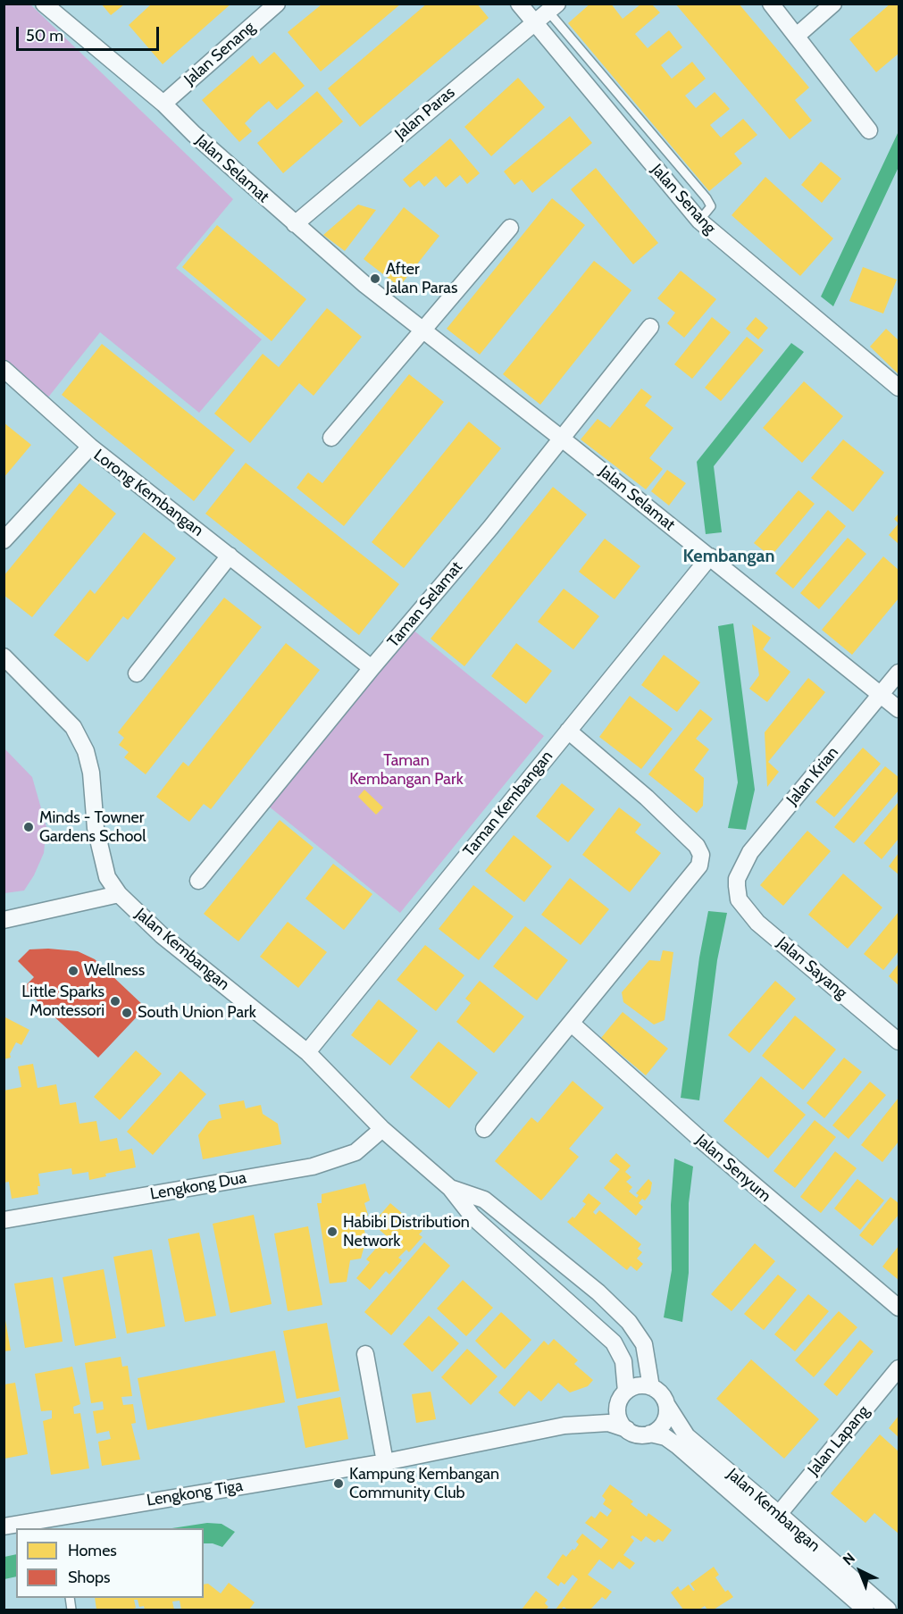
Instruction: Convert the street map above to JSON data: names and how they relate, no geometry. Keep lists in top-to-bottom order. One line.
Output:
{"streets":{"street":["Jalan Senang","Jalan Paras","Jalan Selamat","Lorong Kembangan","Taman Selamat","Jalan Krian","Taman Kembangan","Jalan Kembangan","Jalan Sayang","Jalan Senyum","Lengkong Dua","Jalan Lapang","Lengkong Tiga"]},"crossings":[["Jalan Senang","Jalan Paras"],["Jalan Senang","Jalan Selamat"],["Jalan Paras","Jalan Selamat"],["Jalan Selamat","Taman Selamat"],["Jalan Selamat","Jalan Krian"],["Jalan Selamat","Taman Kembangan"],["Lorong Kembangan","Taman Selamat"],["Jalan Krian","Jalan Sayang"],["Taman Kembangan","Jalan Kembangan"],["Jalan Kembangan","Lengkong Dua"],["Jalan Kembangan","Jalan Lapang"],["Jalan Kembangan","Lengkong Tiga"]],"districts":["Kembangan"],"parks":["Taman Kembangan Park"],"places":["After Jalan Paras","Minds - Towner Gardens School","Wellness","Little Sparks Montessori","South Union Park","Habibi Distribution Network","Kampung Kembangan Community Club"],"legend":["Homes","Shops"],"scale_bar":"50 m","north":"top left"}
